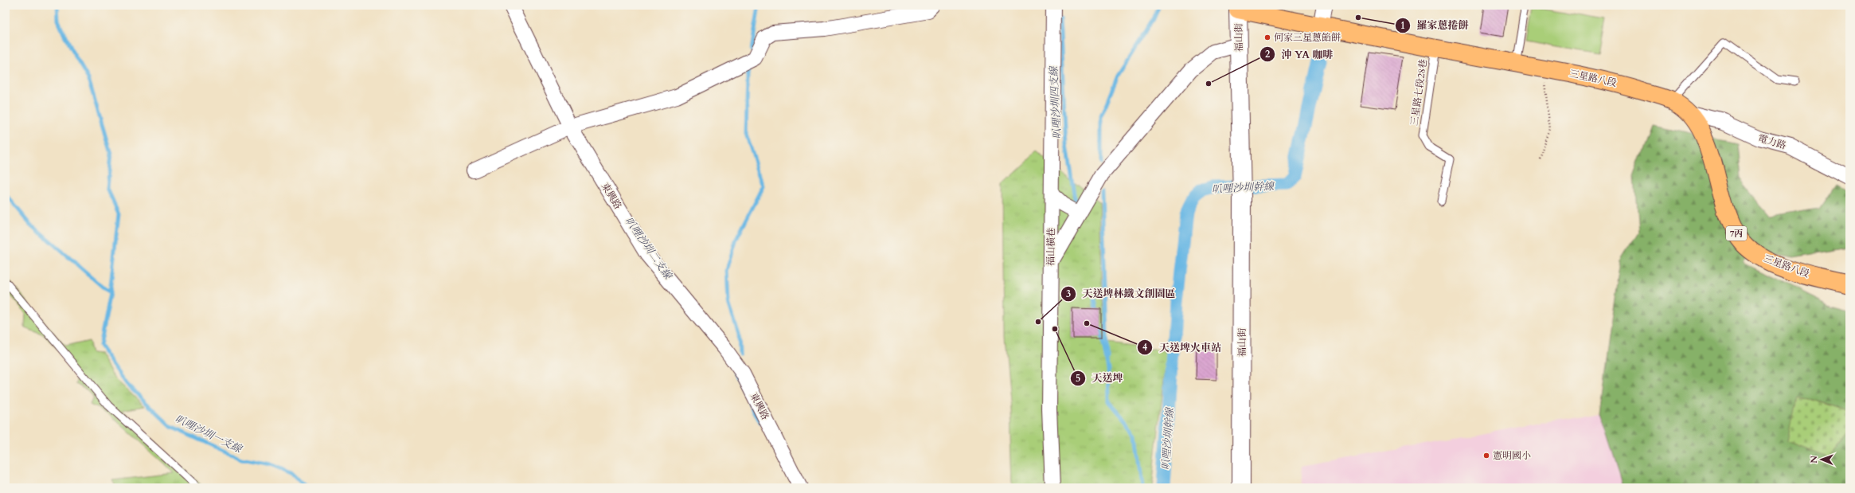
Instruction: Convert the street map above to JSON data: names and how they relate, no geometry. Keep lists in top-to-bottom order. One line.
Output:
{"streets":{"main road":["三星路八段","7丙"],"street":["福山街","電力路","東興路","福山橫巷"],"lane":["三星路七段28巷"]},"crossings":[["福山街","三星路八段"],["三星路八段","三星路七段28巷"],["三星路八段","電力路"]],"water":["叭哩沙圳四支線","叭哩沙圳幹線","叭哩沙圳二支線","叭哩沙圳一支線"],"places":["羅家蔥捲餅","何家三星蔥餡餅","沖 YA 咖啡","天送埤林鐵文創園區","天送埤火車站","天送埤","憲明國小"],"north":"left"}
